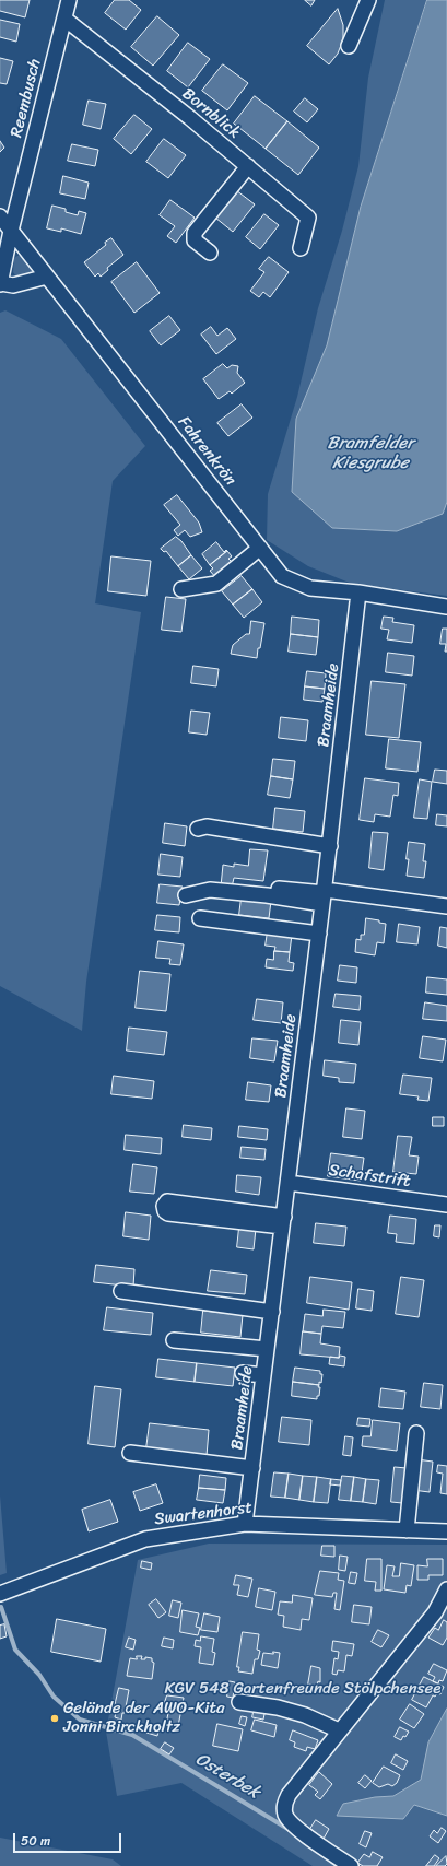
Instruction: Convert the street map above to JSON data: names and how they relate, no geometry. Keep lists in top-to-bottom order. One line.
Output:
{"streets":{"street":["Reembusch","Bornblick","Fahrenkrön","Braamheide","Schafstrift","Swartenhorst"]},"crossings":[["Reembusch","Bornblick"],["Reembusch","Fahrenkrön"],["Fahrenkrön","Braamheide"],["Braamheide","Schafstrift"],["Braamheide","Swartenhorst"]],"water":["Bramfelder Kiesgrube","Osterbek"],"parks":["KGV 548 Gartenfreunde Stölpchensee"],"places":["Gelände der AWO-Kita Jonni Birckholtz"],"scale_bar":"50 m"}
